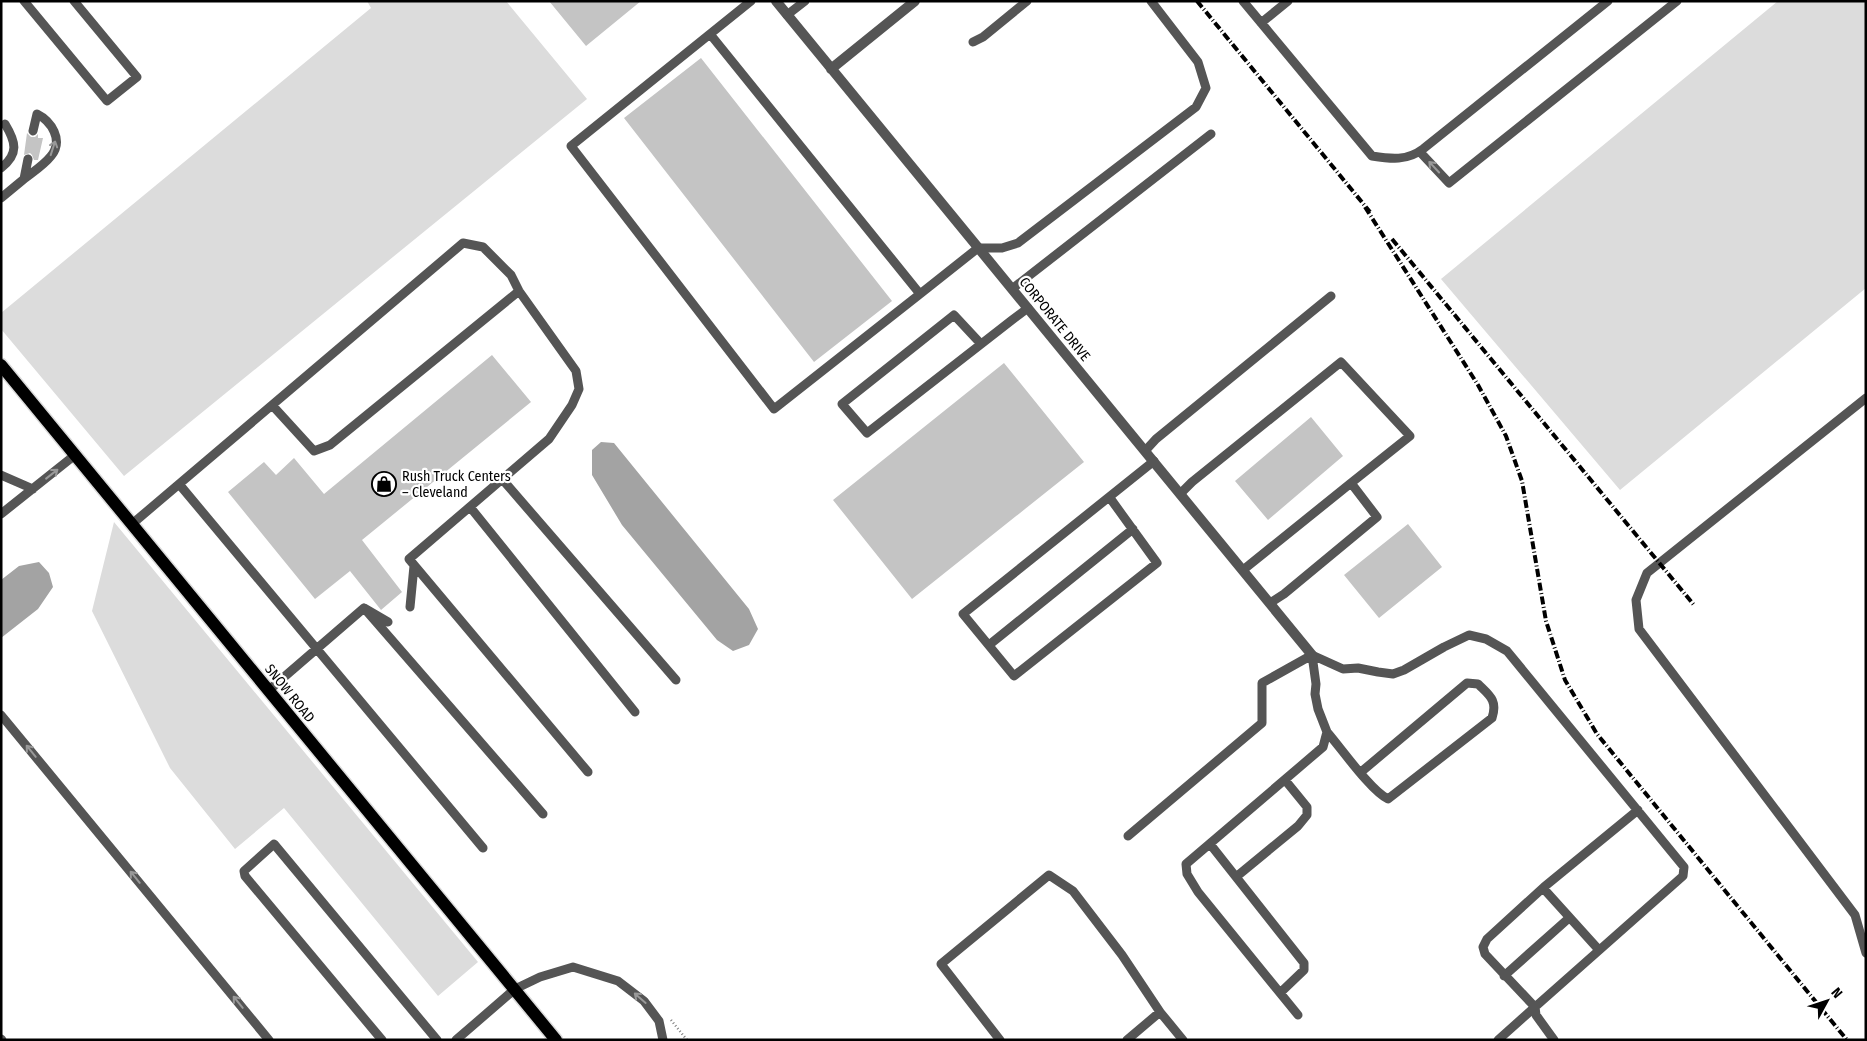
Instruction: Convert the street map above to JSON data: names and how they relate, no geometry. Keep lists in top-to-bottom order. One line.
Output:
{"streets":{"main road":["SNOW ROAD"],"street":["CORPORATE DRIVE"]},"places":{"shop":["Rush Truck Centers – Cleveland"]},"north":"top right"}
